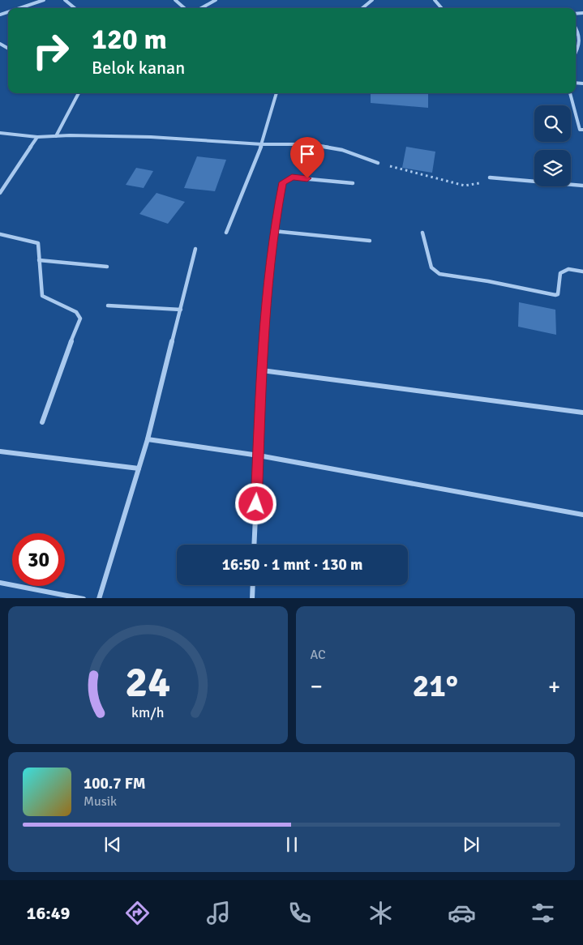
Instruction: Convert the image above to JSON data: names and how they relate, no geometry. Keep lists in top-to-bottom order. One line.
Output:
{"page":{"turn":["120 m","Belok kanan"],"limit":"30","trip":"16:50 · 1 mnt · 130 m","tile":"AC","heat":["−","21°","+"],"song":["100.7 FM","Musik"],"tabs":"16:49","gauge":["24","km/h"]}}
